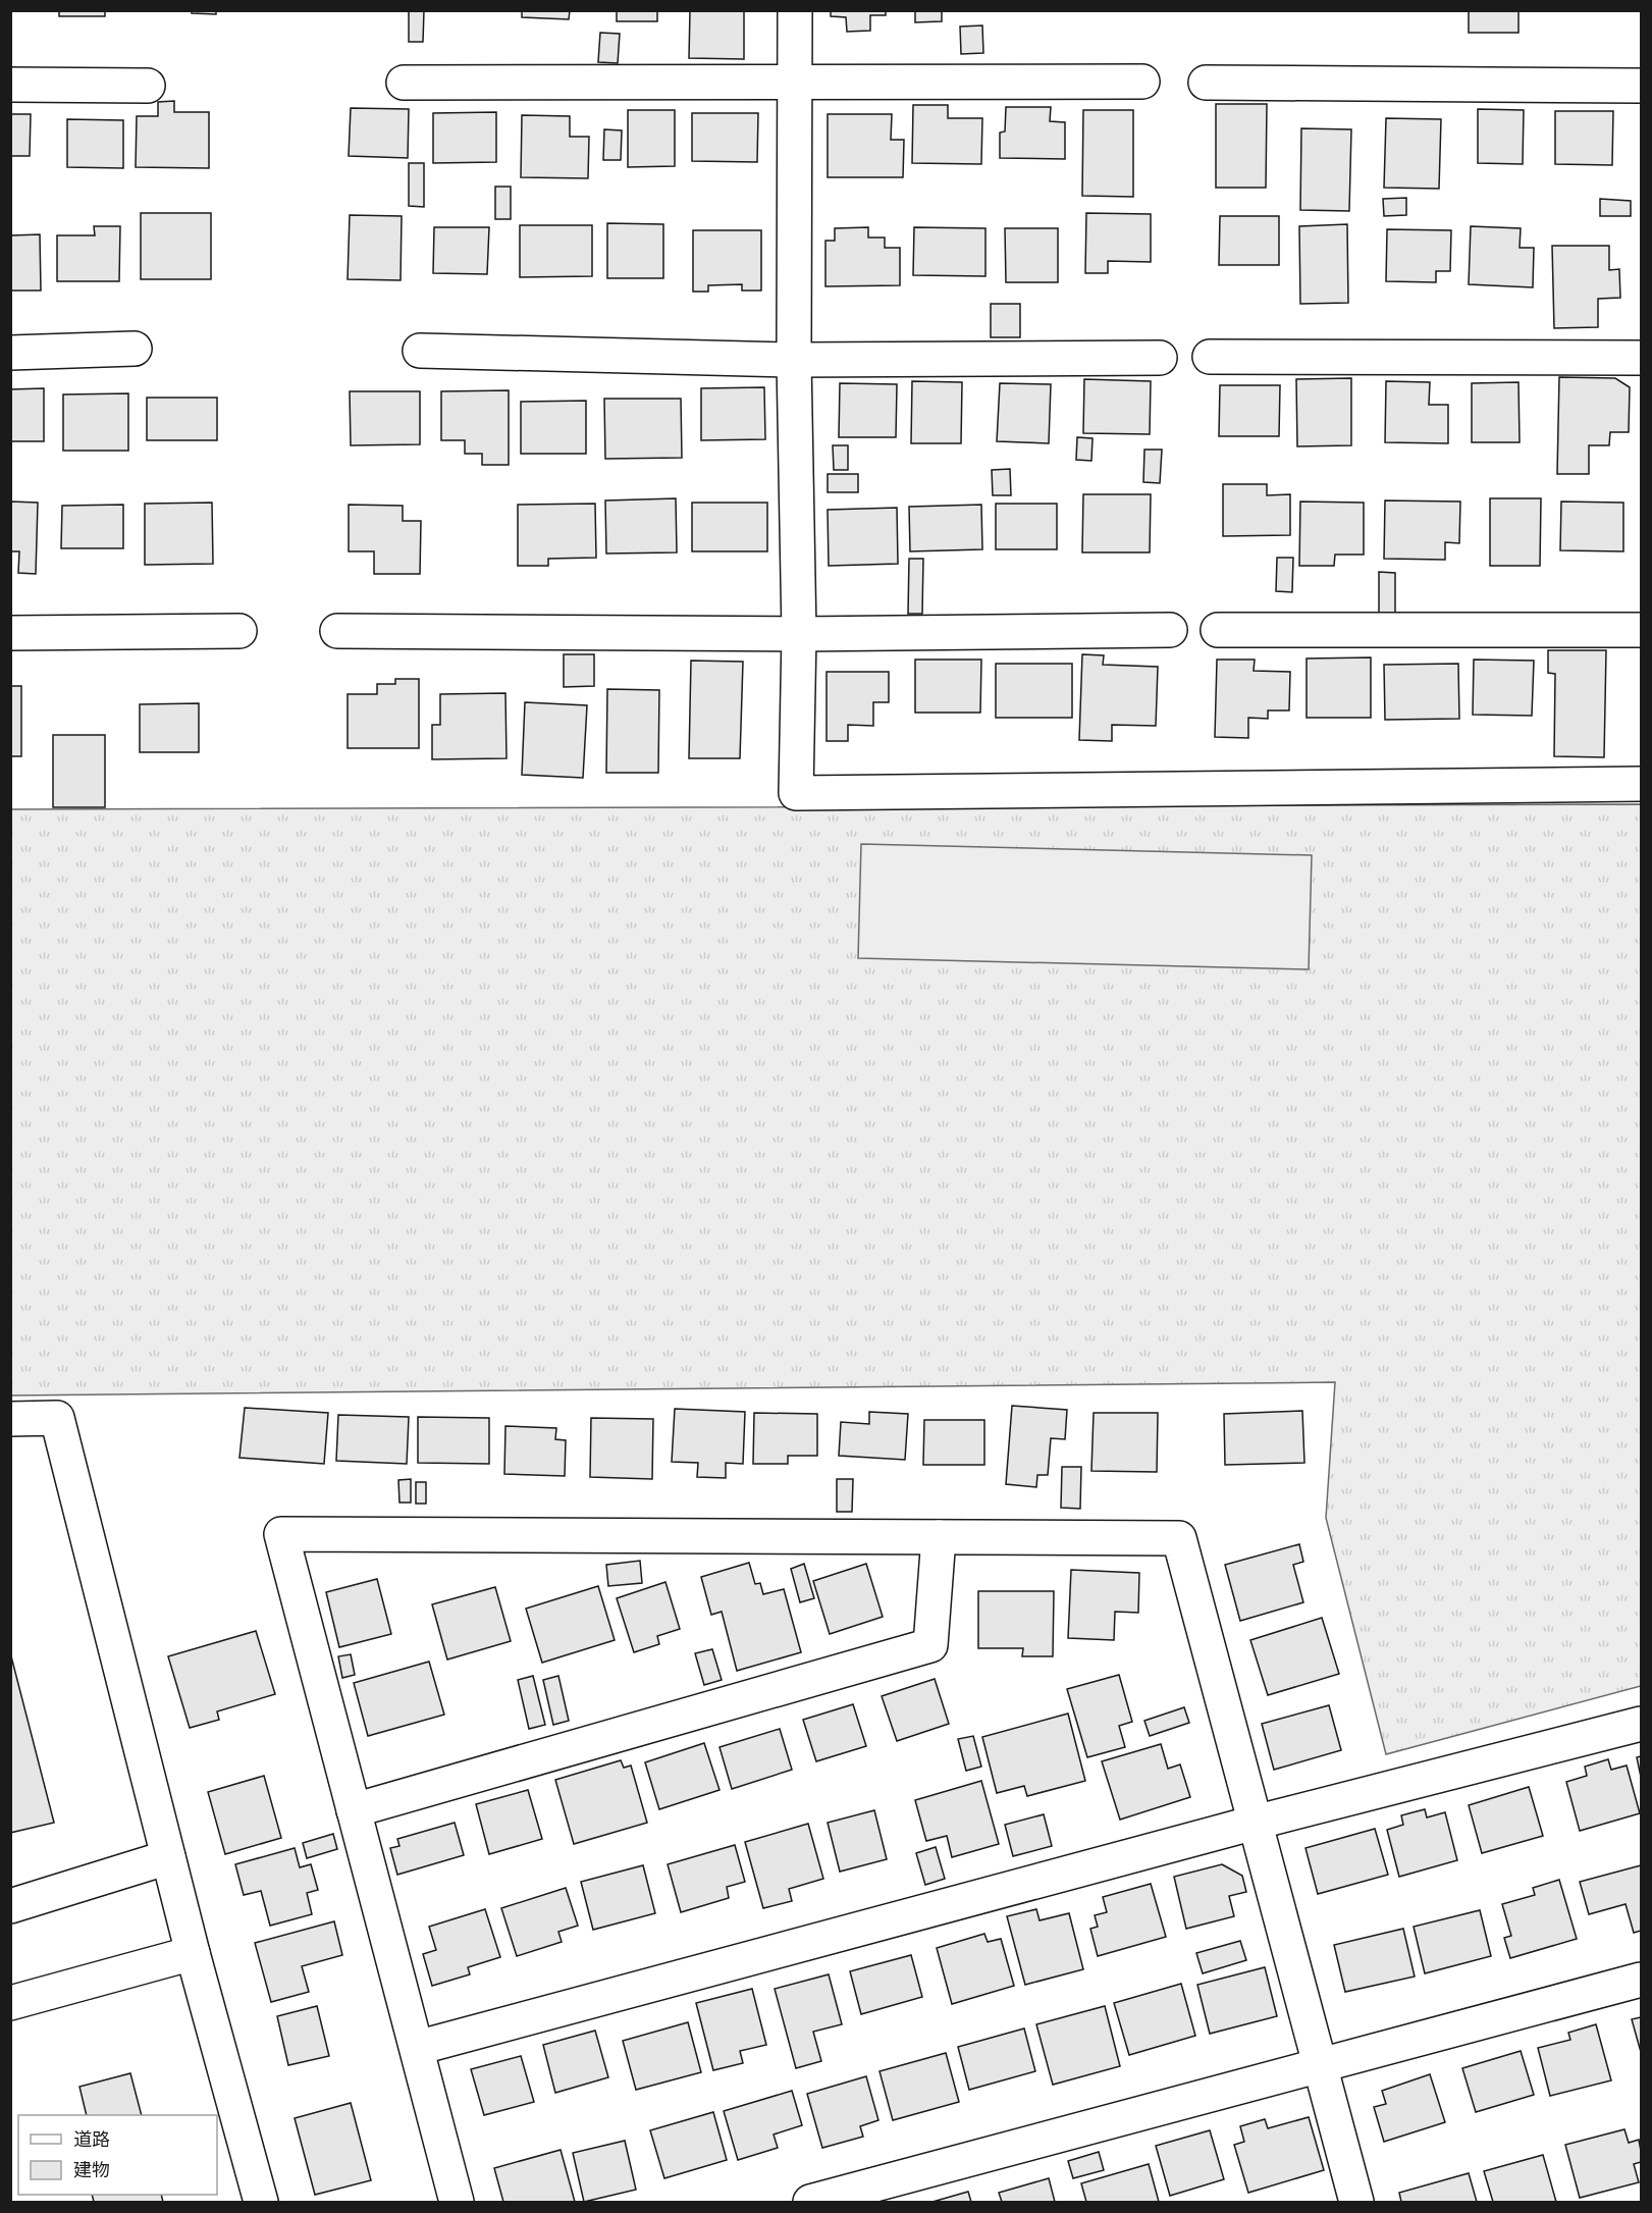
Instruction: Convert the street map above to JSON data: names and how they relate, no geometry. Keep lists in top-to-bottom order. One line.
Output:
{"legend":["道路","建物"]}
